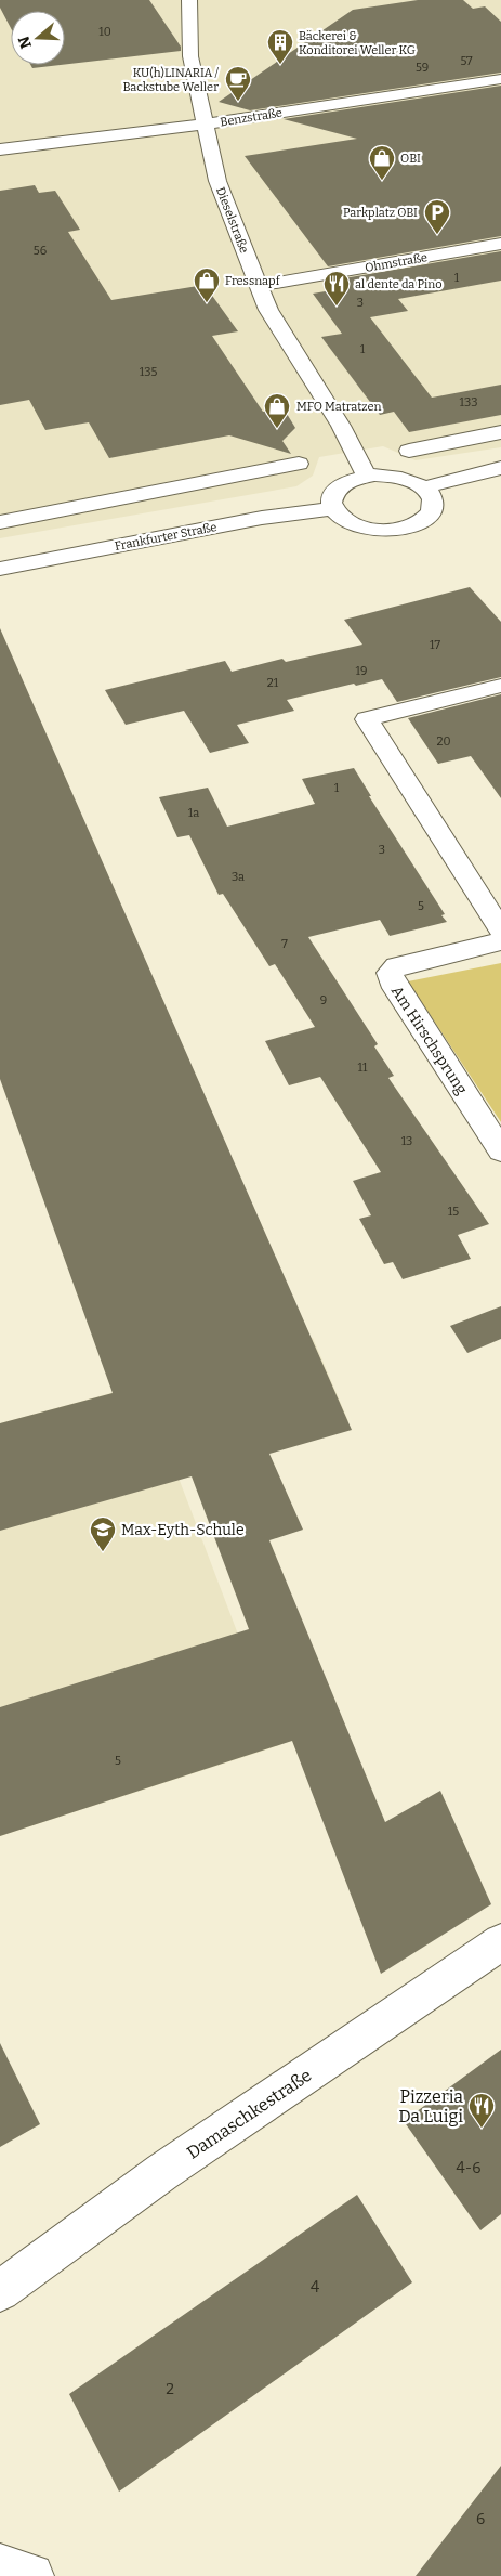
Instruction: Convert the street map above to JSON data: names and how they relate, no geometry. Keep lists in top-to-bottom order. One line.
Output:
{"streets":{"street":["Benzstraße","Dieselstraße","Ohmstraße","Frankfurter Straße","Am Hirschsprung","Damaschkestraße"]},"crossings":[["Benzstraße","Dieselstraße"],["Dieselstraße","Ohmstraße"]],"places":{"building":["Bäckerei & Konditorei Weller KG"],"cafe":["KU(h)LINARIA / Backstube Weller"],"shop":["OBI","Fressnapf","MFO Matratzen"],"parking":["Parkplatz OBI"],"restaurant":["al dente da Pino","Pizzeria Da Luigi"],"school or university":["Max-Eyth-Schule"]},"house_numbers":["10","57","59","56","1","3","1","135","133","17","19","21","20","1","1a","3","3a","5","7","9","11","13","15","5","4-6","4","2","6"],"north":"left"}
